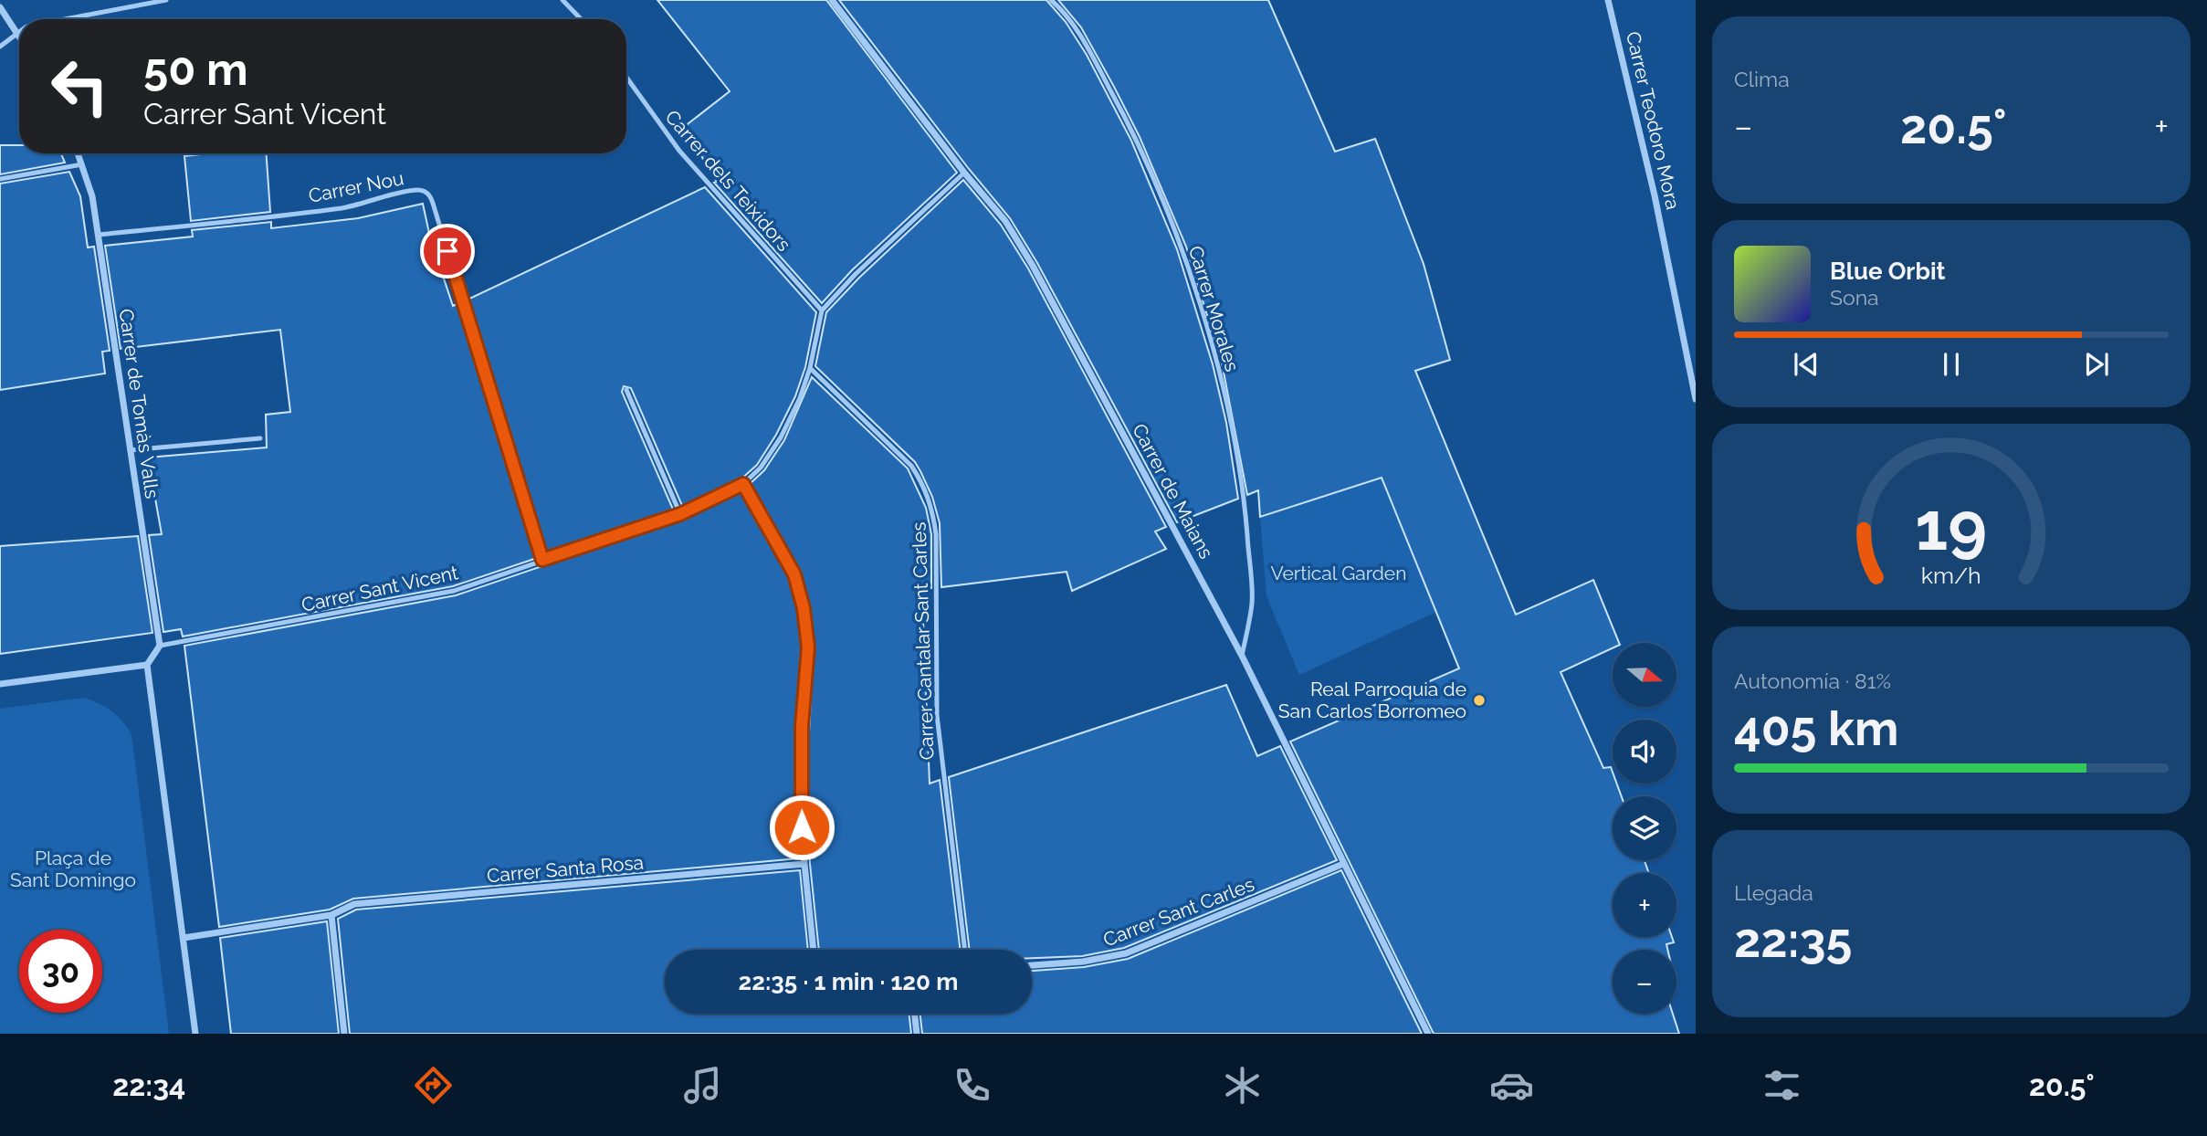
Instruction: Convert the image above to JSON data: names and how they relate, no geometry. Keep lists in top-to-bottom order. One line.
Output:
{"streets":{"street":["Carrer Teodoro Mora","Carrer de Tomàs Valls","Carrer de Maians","Carrer Santa Rosa","Carrer Sant Carles"],"lane":["Carrer dels Teixidors","Carrer Nou","Carrer Morales","Carrer Sant Vicent","Carrer Cantalar Sant Carles"]},"crossings":[["Carrer Nou","Carrer de Tomàs Valls"],["Carrer Nou","Carrer Sant Vicent"],["Carrer Morales","Carrer de Maians"],["Carrer de Tomàs Valls","Carrer Sant Vicent"],["Carrer de Maians","Carrer Sant Carles"]],"parks":["Vertical Garden","Plaça de Sant Domingo"],"places":["Real Parroquia de San Carlos Borromeo"],"north":"right","page":{"tile":["Clima",["Autonomía · 81%","405 km"],["Llegada","22:35"]],"turn":["50 m","Carrer Sant Vicent"],"heat":["−","20.5°","+"],"song":["Blue Orbit","Sona"],"map_buttons":["+","−"],"limit":"30","trip":"22:35 · 1 min · 120 m","tabs":["22:34","20.5°"],"gauge":["19","km/h"]}}
